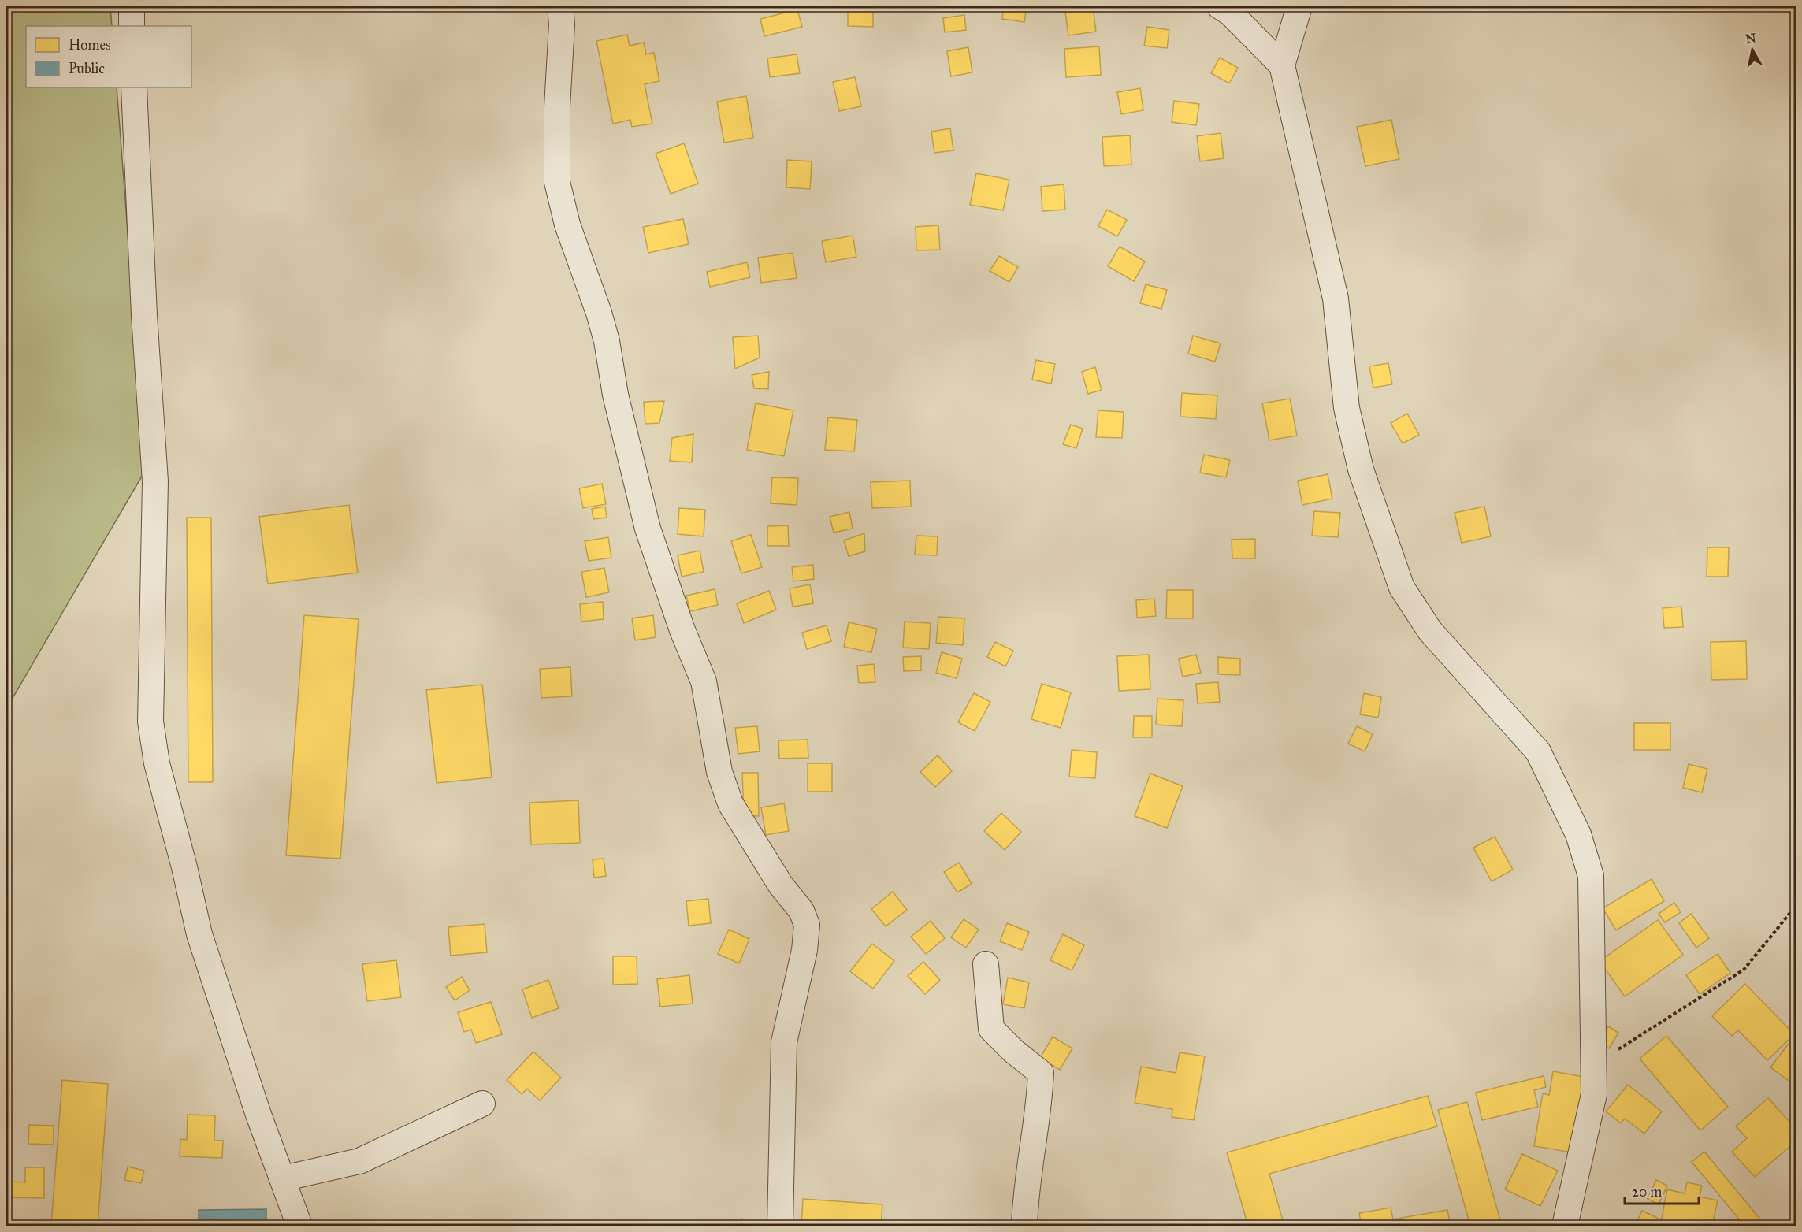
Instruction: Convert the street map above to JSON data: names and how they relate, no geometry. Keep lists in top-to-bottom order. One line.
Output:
{"legend":["Homes","Public"],"scale_bar":"20 m","north":"top"}
